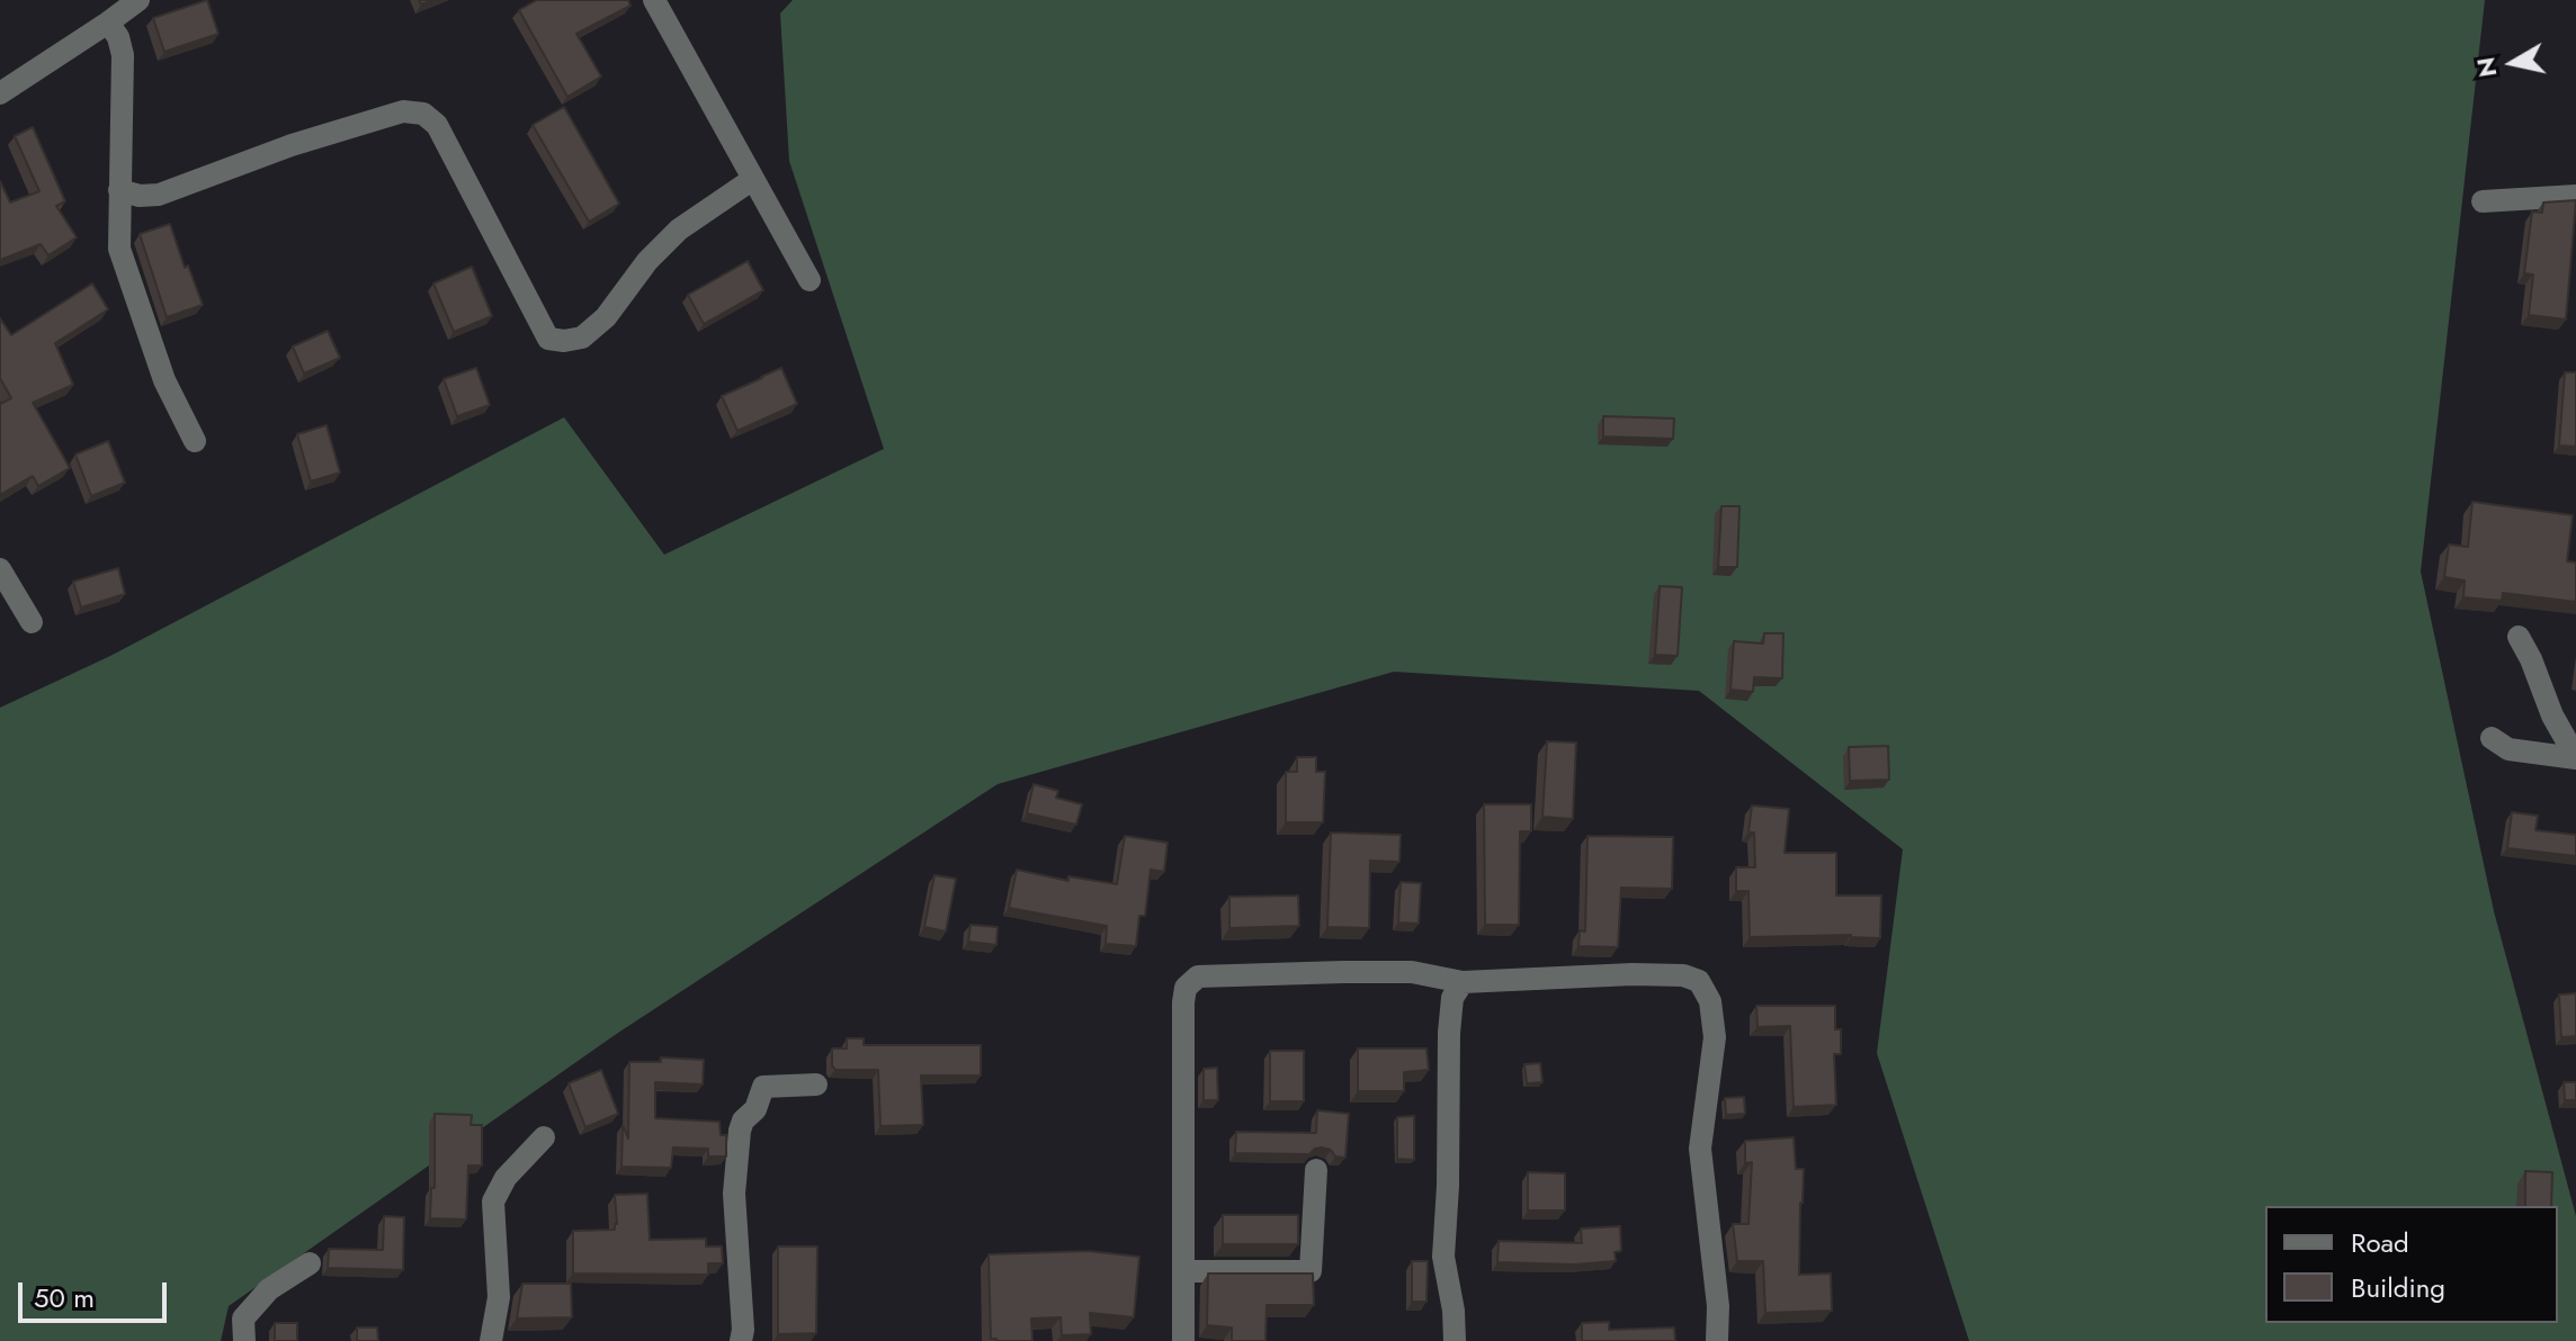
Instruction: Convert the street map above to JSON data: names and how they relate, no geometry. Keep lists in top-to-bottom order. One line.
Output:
{"legend":["Road","Building"],"scale_bar":"50 m","north":"left"}
